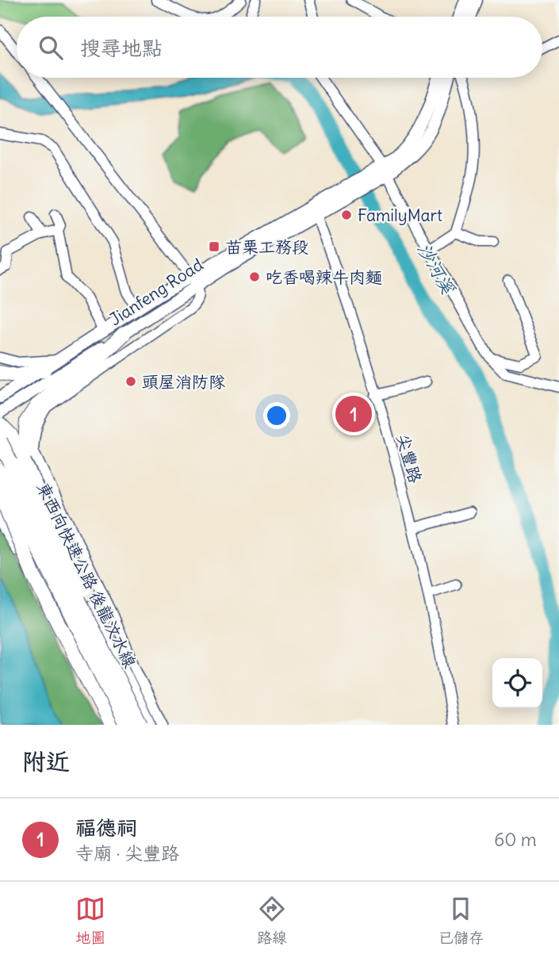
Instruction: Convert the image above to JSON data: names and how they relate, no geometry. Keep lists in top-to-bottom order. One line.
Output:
{"streets":{"highway":["東西向快速公路 後龍汶水線"],"main road":["Jianfeng Road"],"street":["尖豐路"]},"crossings":[["Jianfeng Road","尖豐路"]],"water":["沙河溪"],"places":{"other":["FamilyMart","吃香喝辣牛肉麵","頭屋消防隊"],"transit":["苗栗工務段"]},"page":{"search":"搜尋地點","pins":"1","heading":"附近","list":[{"mark":"1","name":"福德祠","note":"寺廟 · 尖豐路","value":"60 m"}],"nav":["地圖","路線","已儲存"]}}
